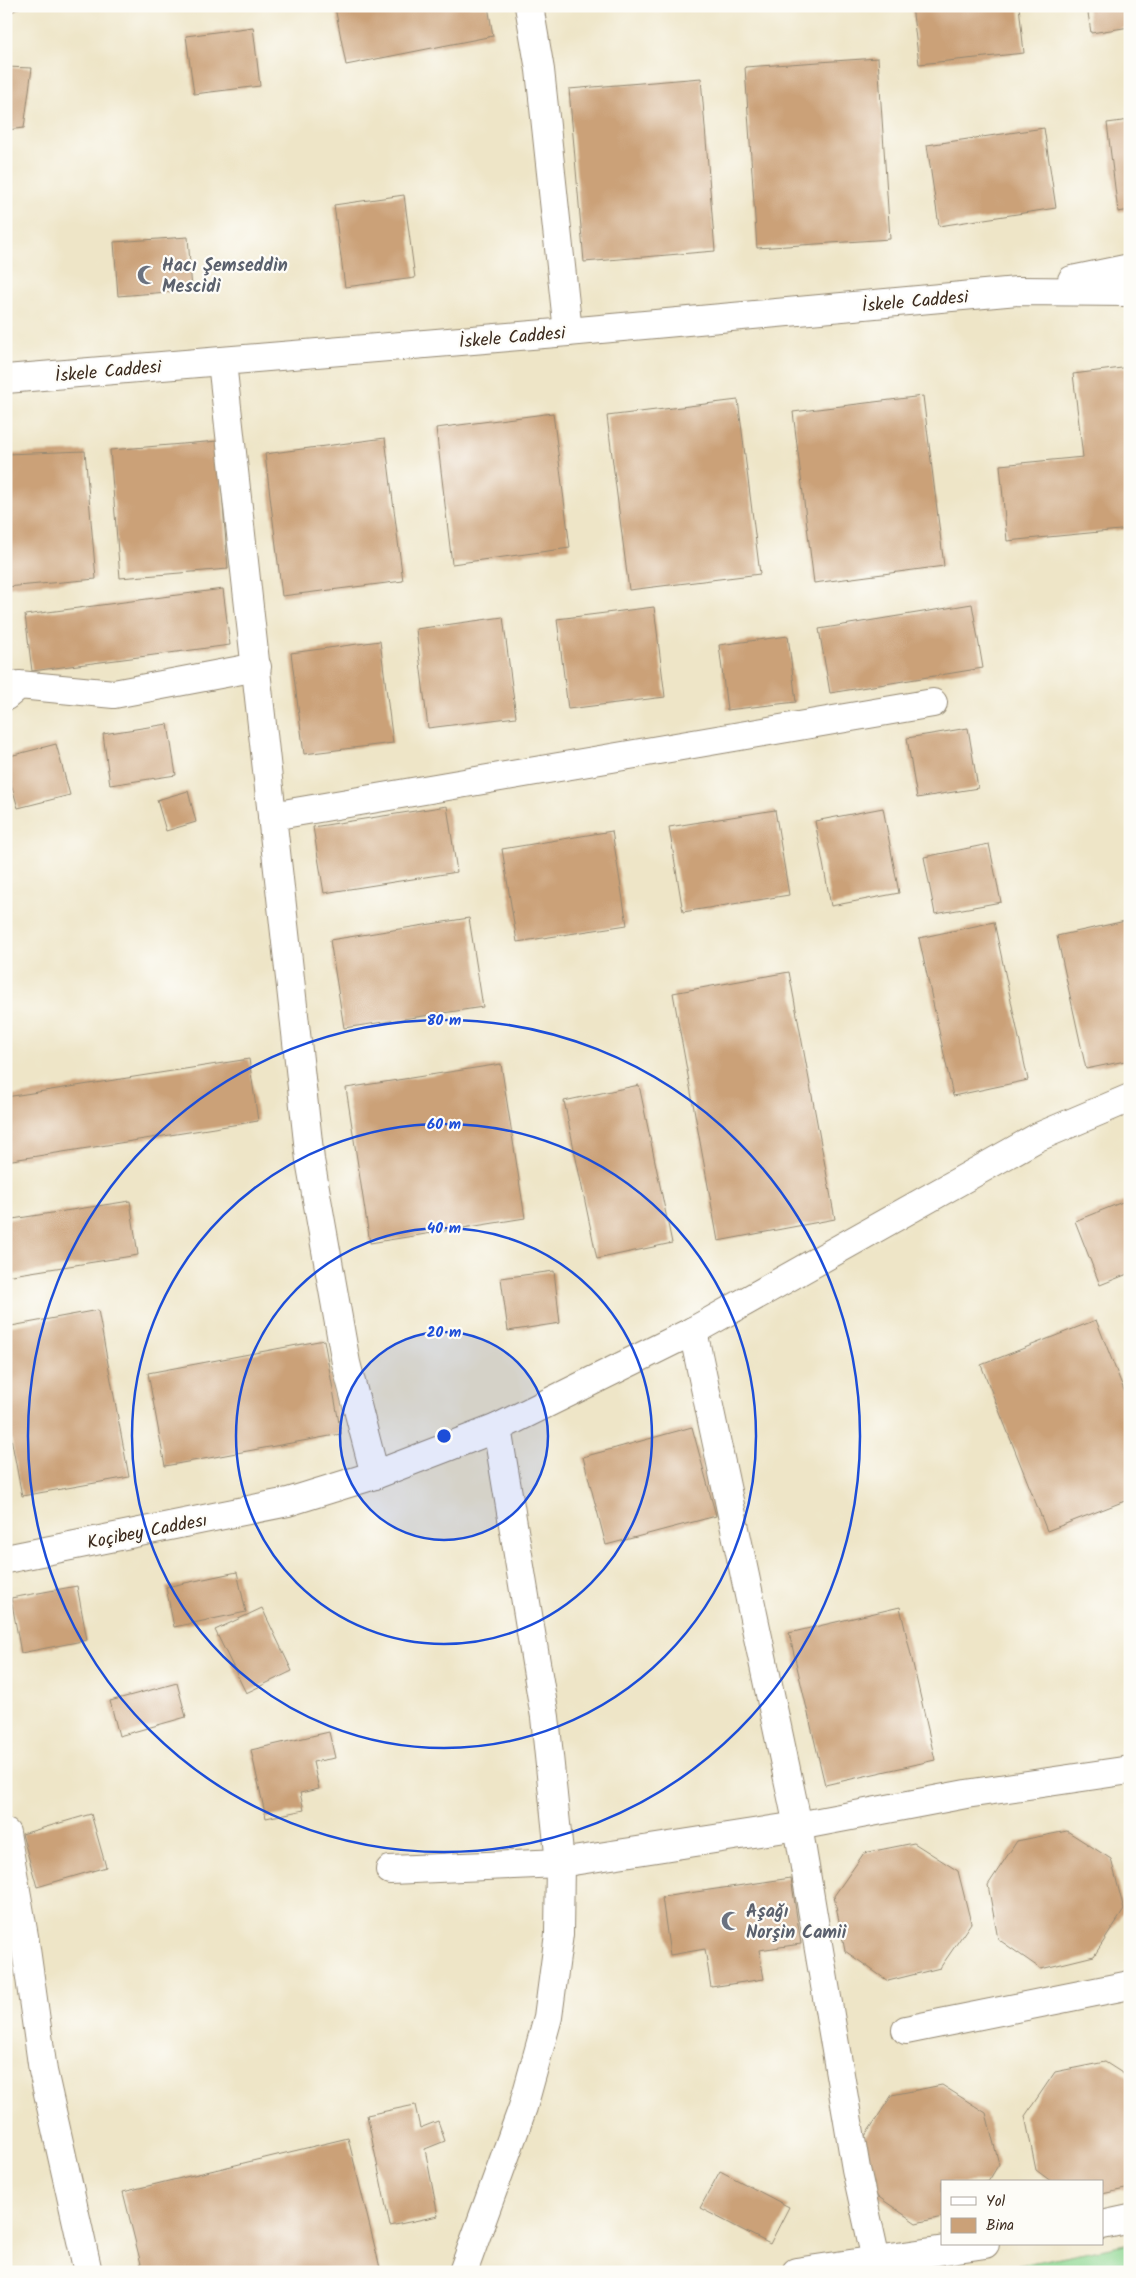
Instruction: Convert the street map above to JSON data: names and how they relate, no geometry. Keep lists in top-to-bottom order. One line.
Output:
{"streets":{"street":["İskele Caddesi","Koçibey Caddesı"]},"places":{"mosque":["Hacı Şemseddin Mescidi","Aşağı Norşin Camii"]},"legend":["Yol","Bina"],"rings":["80 m","60 m","40 m","20 m"]}
